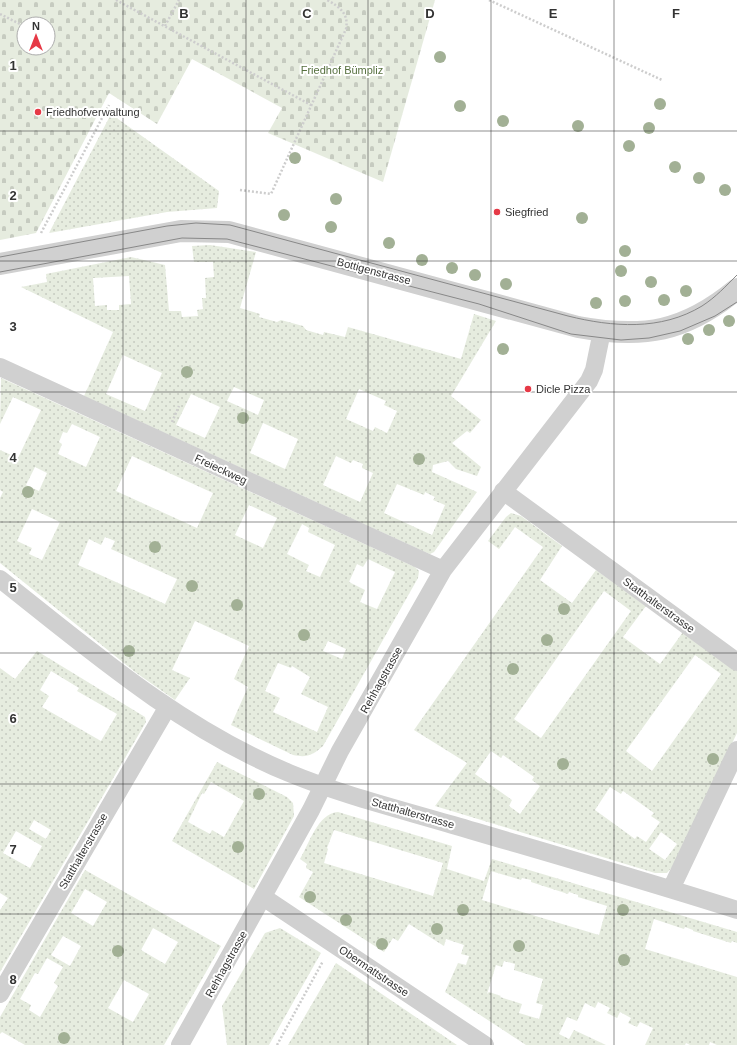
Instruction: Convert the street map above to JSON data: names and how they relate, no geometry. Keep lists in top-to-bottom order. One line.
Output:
{"streets":{"street":["Bottigenstrasse","Freieckweg","Statthalterstrasse","Rehhagstrasse","Obermattstrasse"]},"crossings":[["Bottigenstrasse","Rehhagstrasse"],["Freieckweg","Rehhagstrasse"],["Statthalterstrasse","Rehhagstrasse"],["Rehhagstrasse","Obermattstrasse"]],"parks":["Friedhof Bümpliz"],"places":["Friedhofverwaltung","Siegfried","Dicle Pizza"],"north":"top","grid":{"columns":["B","C","D","E","F"],"rows":["1","2","3","4","5","6","7","8"]}}
